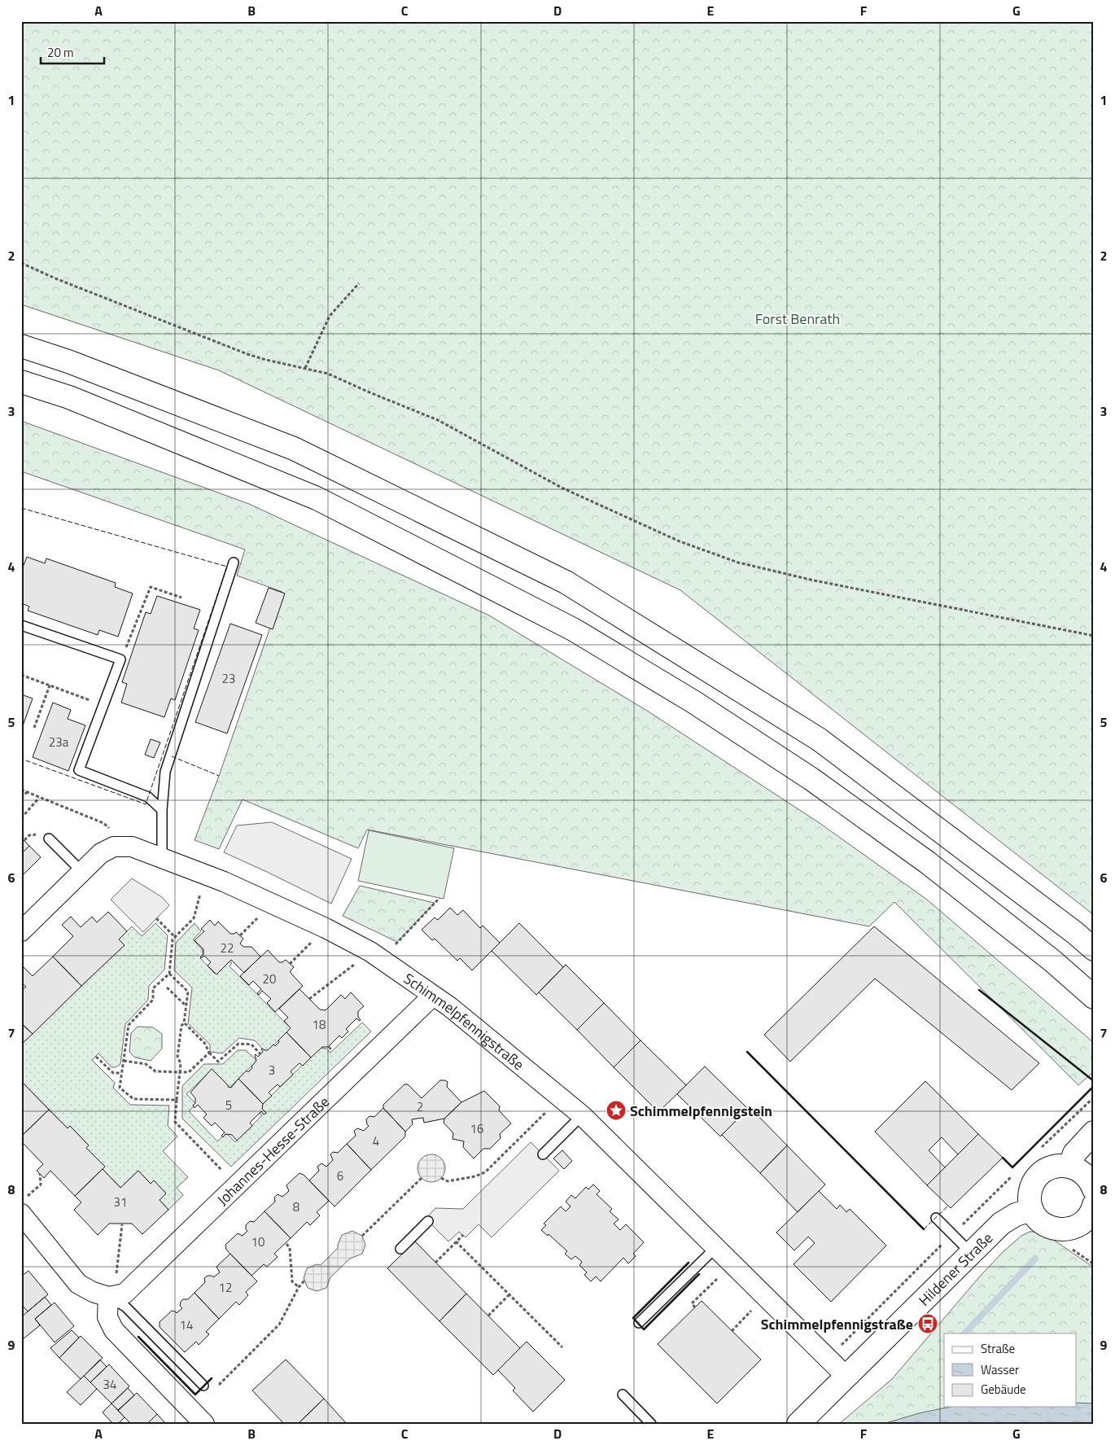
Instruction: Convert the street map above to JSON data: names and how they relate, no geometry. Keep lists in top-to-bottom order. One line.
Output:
{"streets":{"main road":["Hildener Straße"],"street":["Schimmelpfennigstraße","Johannes-Hesse-Straße"]},"crossings":[["Schimmelpfennigstraße","Johannes-Hesse-Straße"],["Schimmelpfennigstraße","Hildener Straße"]],"parks":["Forst Benrath"],"places":{"place":["Schimmelpfennigstein"],"bus stop":["Schimmelpfennigstraße"]},"house_numbers":["23","23a","22","20","18","3","5","2","16","4","6","31","8","10","12","14","34"],"legend":["Straße","Wasser","Gebäude"],"scale_bar":"20 m","grid":{"columns":["A","B","C","D","E","F","G"],"rows":["1","2","3","4","5","6","7","8","9"]}}
